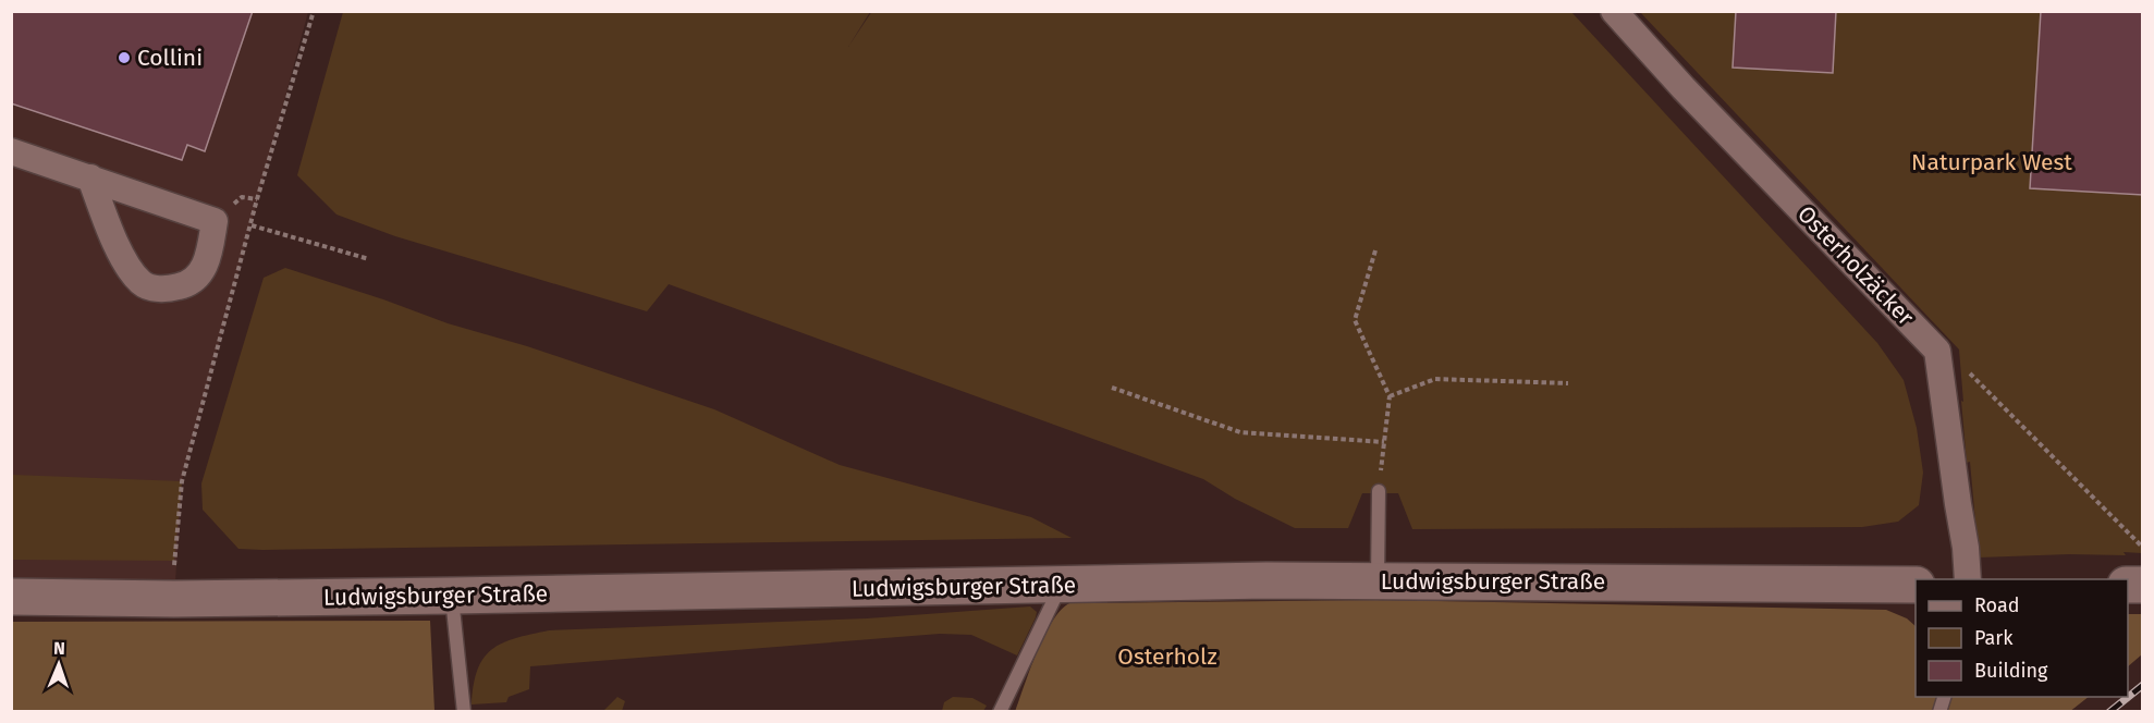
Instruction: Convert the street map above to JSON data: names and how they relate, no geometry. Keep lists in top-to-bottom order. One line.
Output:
{"streets":{"street":["Osterholzäcker","Ludwigsburger Straße"]},"parks":["Naturpark West","Osterholz"],"places":["Collini"],"legend":["Road","Park","Building"],"north":"top"}
